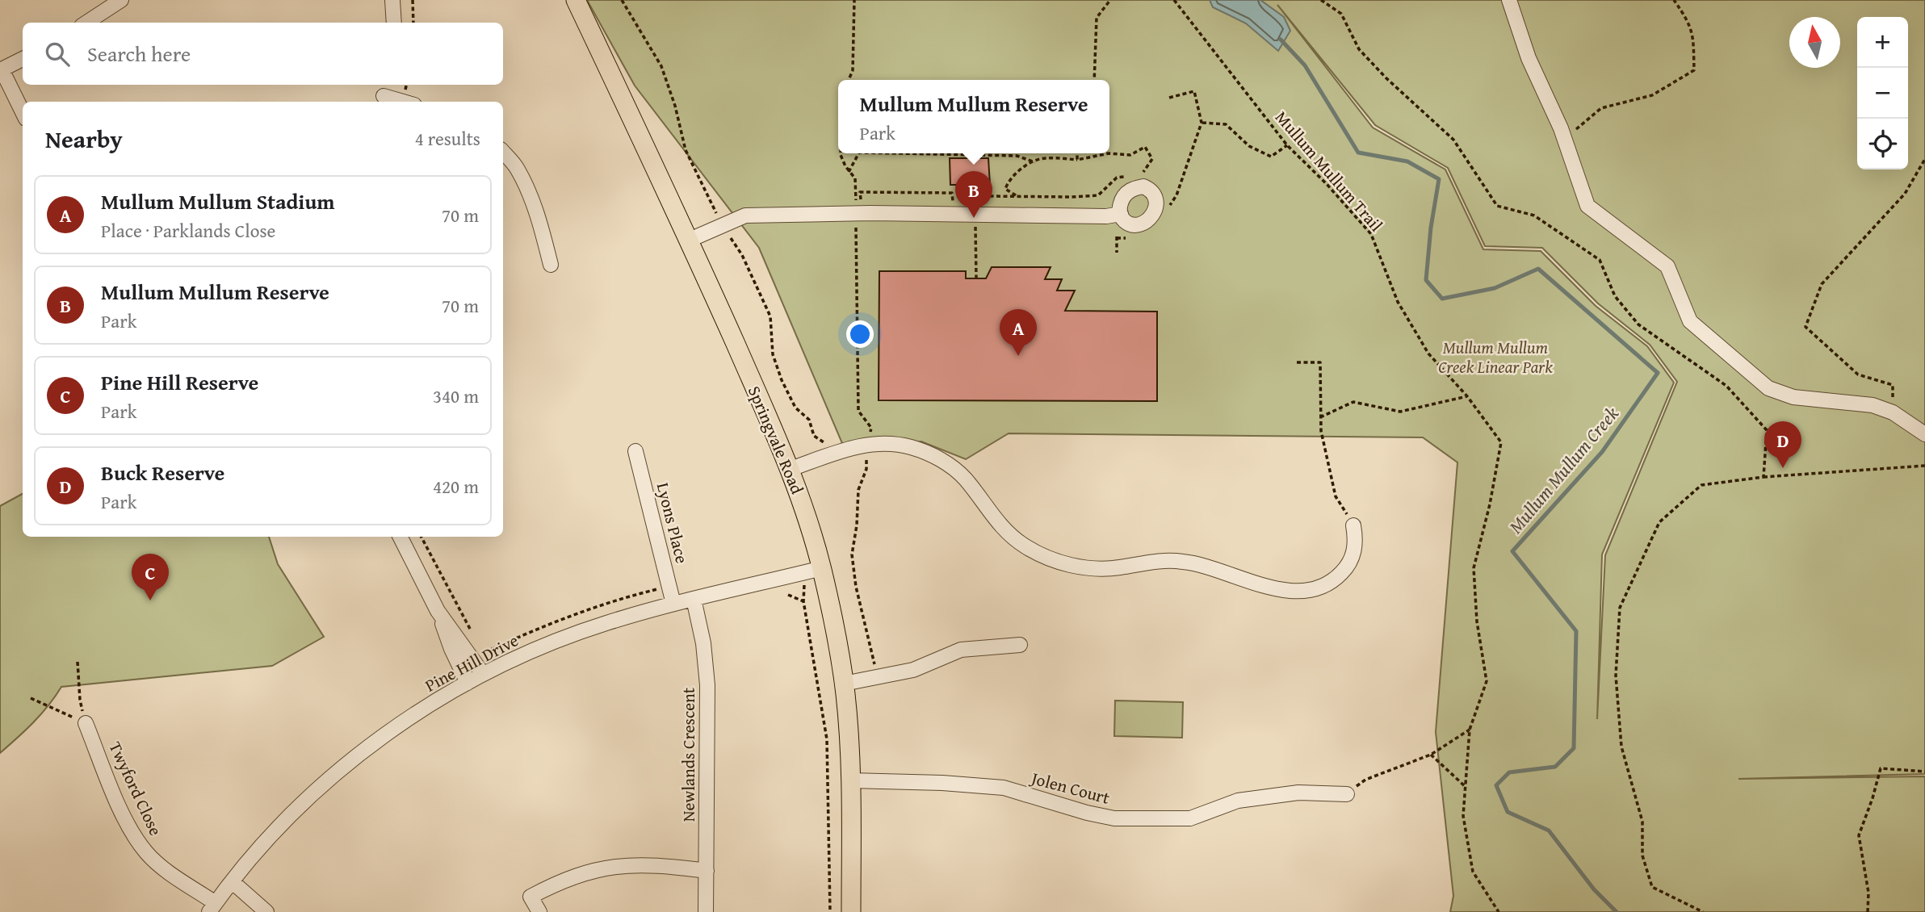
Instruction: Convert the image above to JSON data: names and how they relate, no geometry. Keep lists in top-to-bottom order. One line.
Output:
{"streets":{"main road":["Springvale Road"],"street":["Lyons Place","Pine Hill Drive","Newlands Crescent","Jolen Court","Twyford Close"],"path":["Mullum Mullum Trail"]},"crossings":[["Springvale Road","Pine Hill Drive"],["Springvale Road","Jolen Court"],["Lyons Place","Pine Hill Drive"],["Pine Hill Drive","Newlands Crescent"],["Pine Hill Drive","Twyford Close"]],"water":["Mullum Mullum Creek"],"parks":["Mullum Mullum Creek Linear Park"],"north":"top","page":{"map_buttons":["+","−"],"search":"Search here","popup":["Mullum Mullum Reserve","Park"],"heading":["Nearby","4 results"],"pins":["B","A","D","C"],"list":[{"mark":"A","name":"Mullum Mullum Stadium","note":"Place · Parklands Close","value":"70 m"},{"mark":"B","name":"Mullum Mullum Reserve","note":"Park","value":"70 m"},{"mark":"C","name":"Pine Hill Reserve","note":"Park","value":"340 m"},{"mark":"D","name":"Buck Reserve","note":"Park","value":"420 m"}]}}
